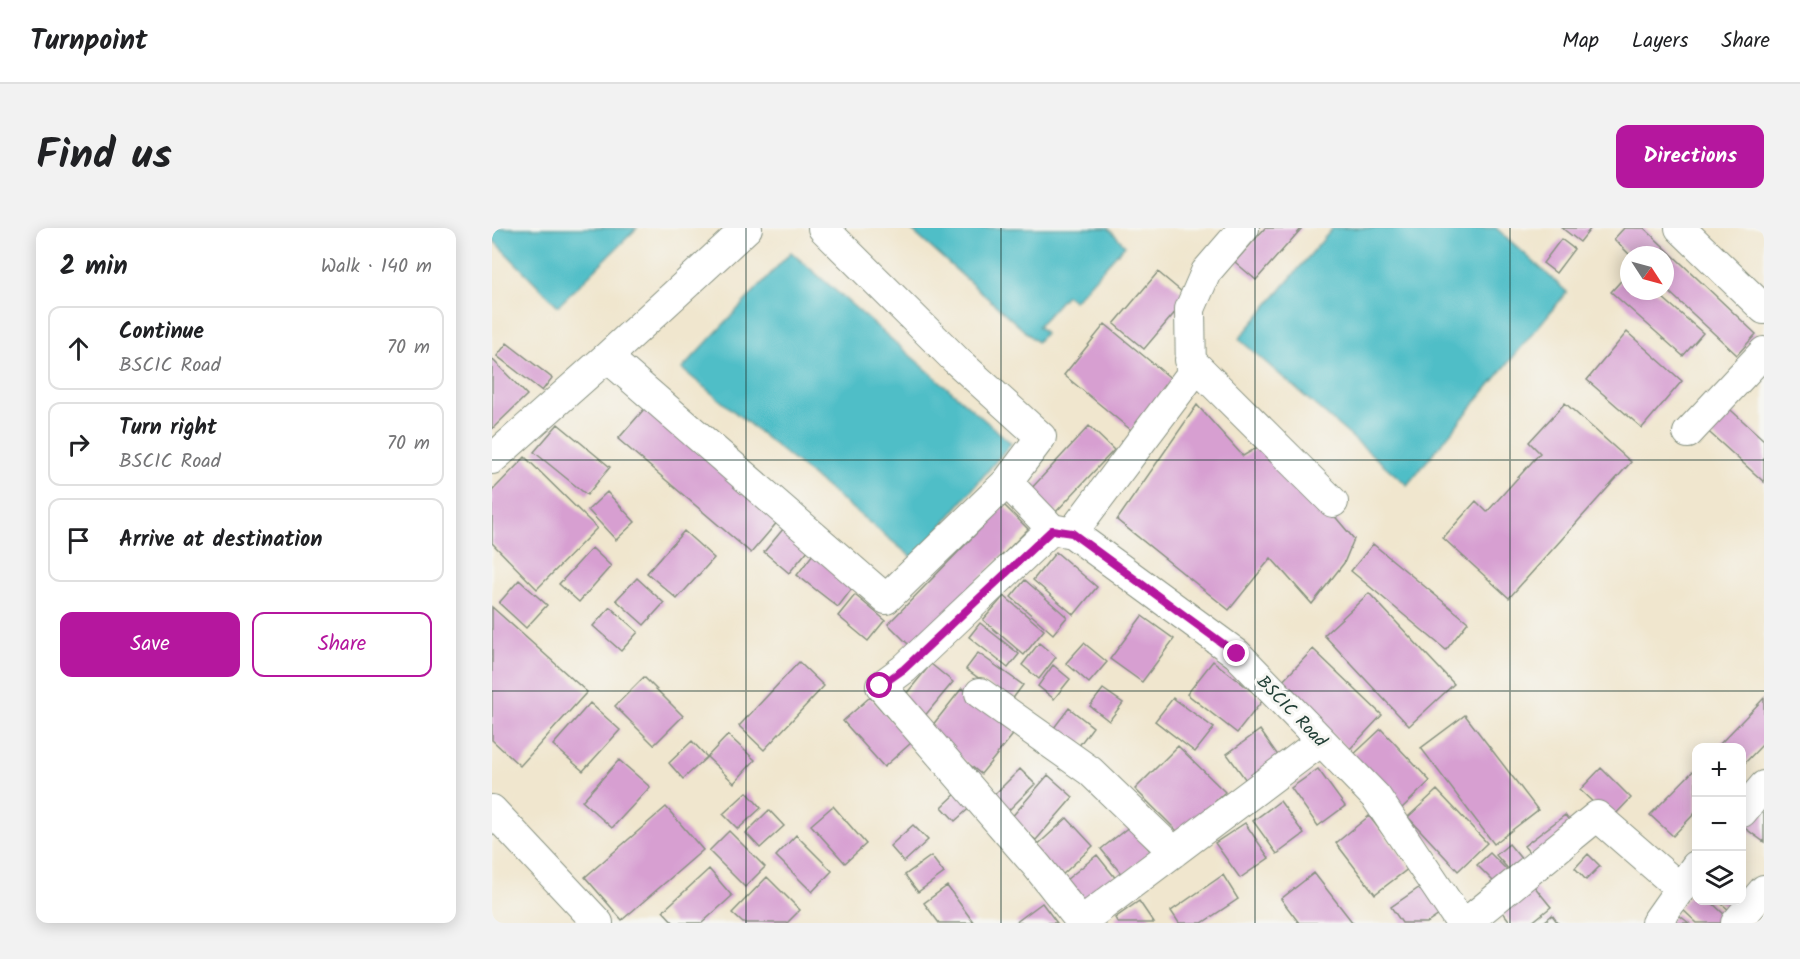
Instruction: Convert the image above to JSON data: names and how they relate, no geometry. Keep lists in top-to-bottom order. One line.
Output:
{"streets":{"street":["BSCIC Road"]},"north":"bottom right","page":{"header":"Turnpoint","nav":["Map","Layers","Share"],"title":"Find us","buttons":["Directions",["Save","Share"]],"heading":["2 min","Walk · 140 m"],"list":[["Continue","BSCIC Road","70 m"],["Turn right","BSCIC Road","70 m"],"Arrive at destination"],"map_buttons":["+","−"]}}
